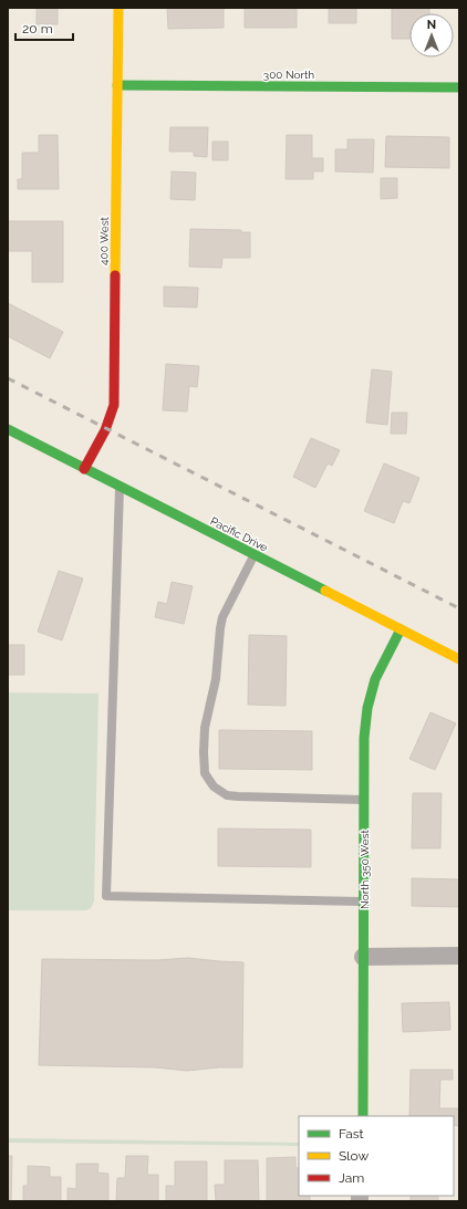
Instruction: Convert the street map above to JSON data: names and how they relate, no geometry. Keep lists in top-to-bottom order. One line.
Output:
{"streets":{"street":["300 North","400 West","Pacific Drive","North 350 West"]},"crossings":[["300 North","400 West"],["400 West","Pacific Drive"],["Pacific Drive","North 350 West"]],"legend":["Fast","Slow","Jam"],"scale_bar":"20 m","north":"top"}
